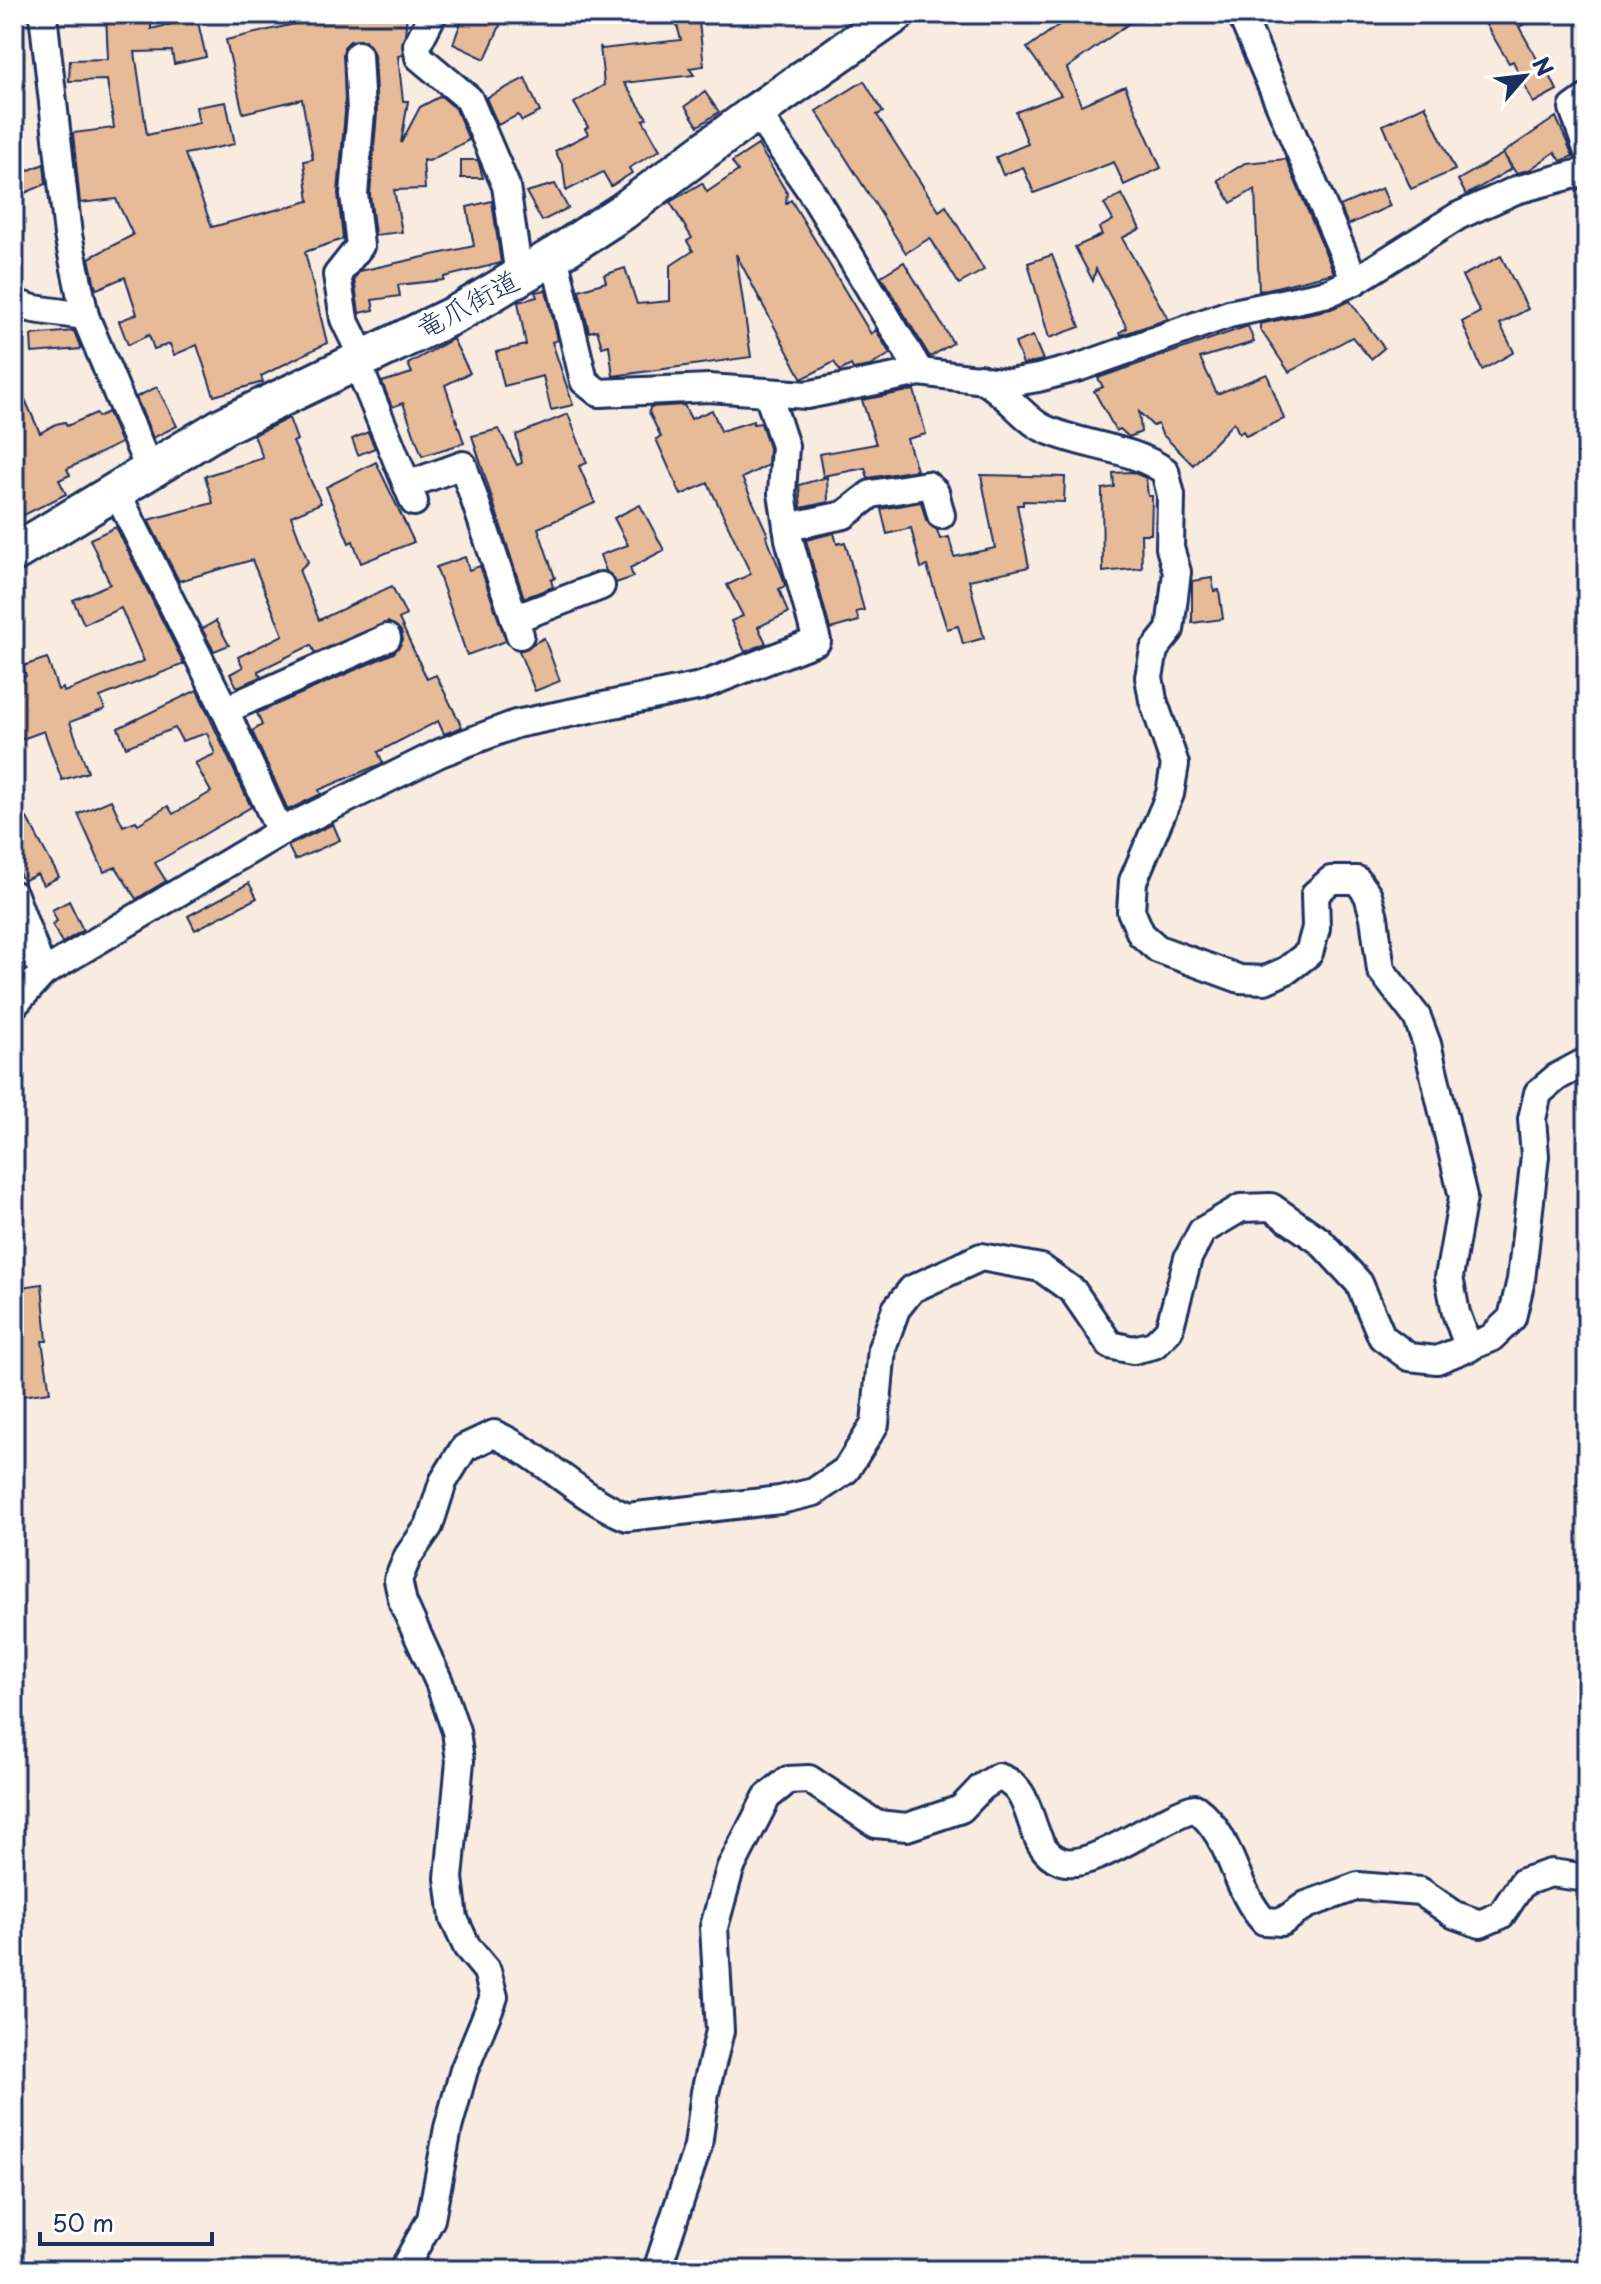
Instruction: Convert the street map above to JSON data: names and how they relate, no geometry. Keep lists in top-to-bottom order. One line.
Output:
{"streets":{"main road":["竜爪街道"]},"scale_bar":"50 m","north":"top right"}
